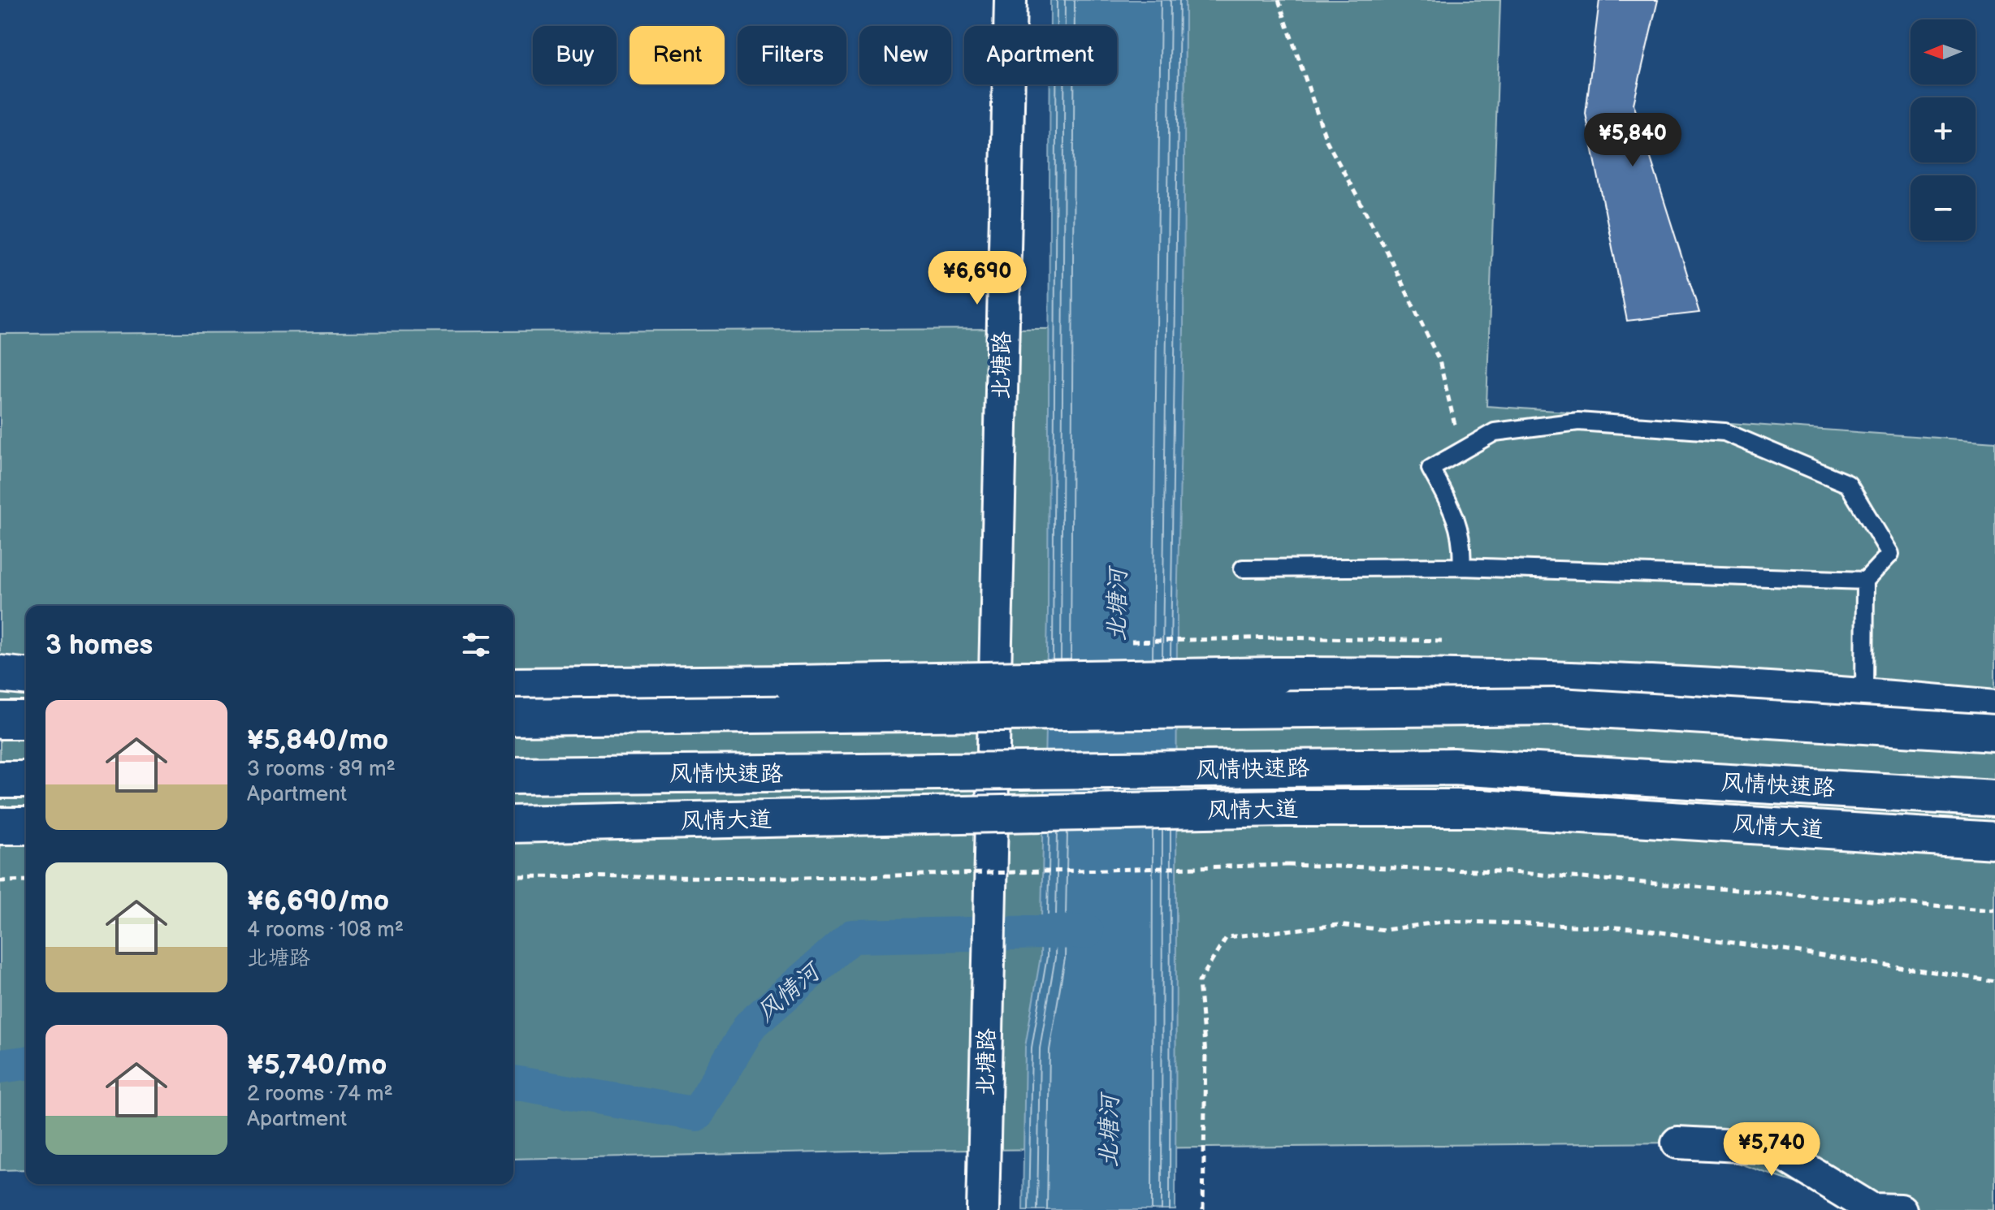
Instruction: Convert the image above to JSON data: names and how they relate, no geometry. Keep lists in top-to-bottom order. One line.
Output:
{"streets":{"main road":["风情快速路","风情大道"],"street":["北塘路"]},"water":["北塘河","风情河"],"north":"left","page":{"map_buttons":["+","−"],"chip":["Buy","Rent","Filters","New","Apartment"],"price":["¥5,840","¥6,690","¥5,740"],"heading":"3 homes","list":[{"name":"¥5,840/mo","note":"3 rooms · 89 m² · Apartment"},{"name":"¥6,690/mo","note":"4 rooms · 108 m² · 北塘路"},{"name":"¥5,740/mo","note":"2 rooms · 74 m² · Apartment"}]}}
